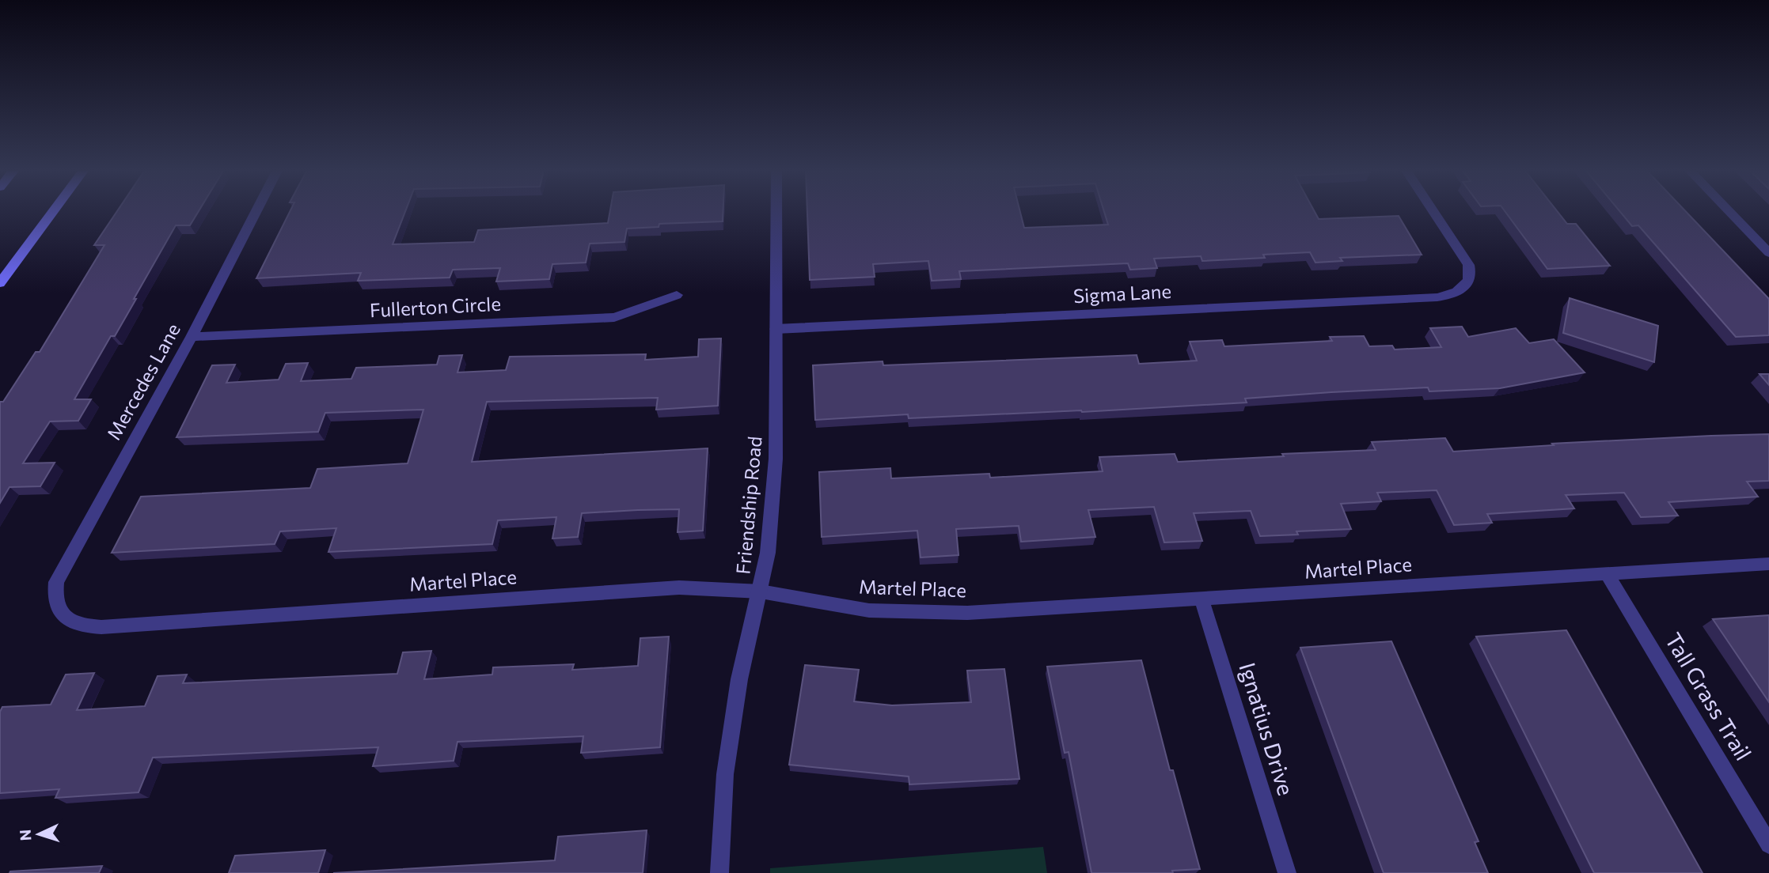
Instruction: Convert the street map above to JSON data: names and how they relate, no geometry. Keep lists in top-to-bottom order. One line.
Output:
{"streets":{"street":["Sigma Lane","Fullerton Circle","Mercedes Lane","Friendship Road","Martel Place","Tall Grass Trail","Ignatius Drive"]},"crossings":[["Sigma Lane","Friendship Road"],["Fullerton Circle","Mercedes Lane"],["Mercedes Lane","Martel Place"],["Friendship Road","Martel Place"],["Martel Place","Tall Grass Trail"],["Martel Place","Ignatius Drive"]],"north":"left"}
